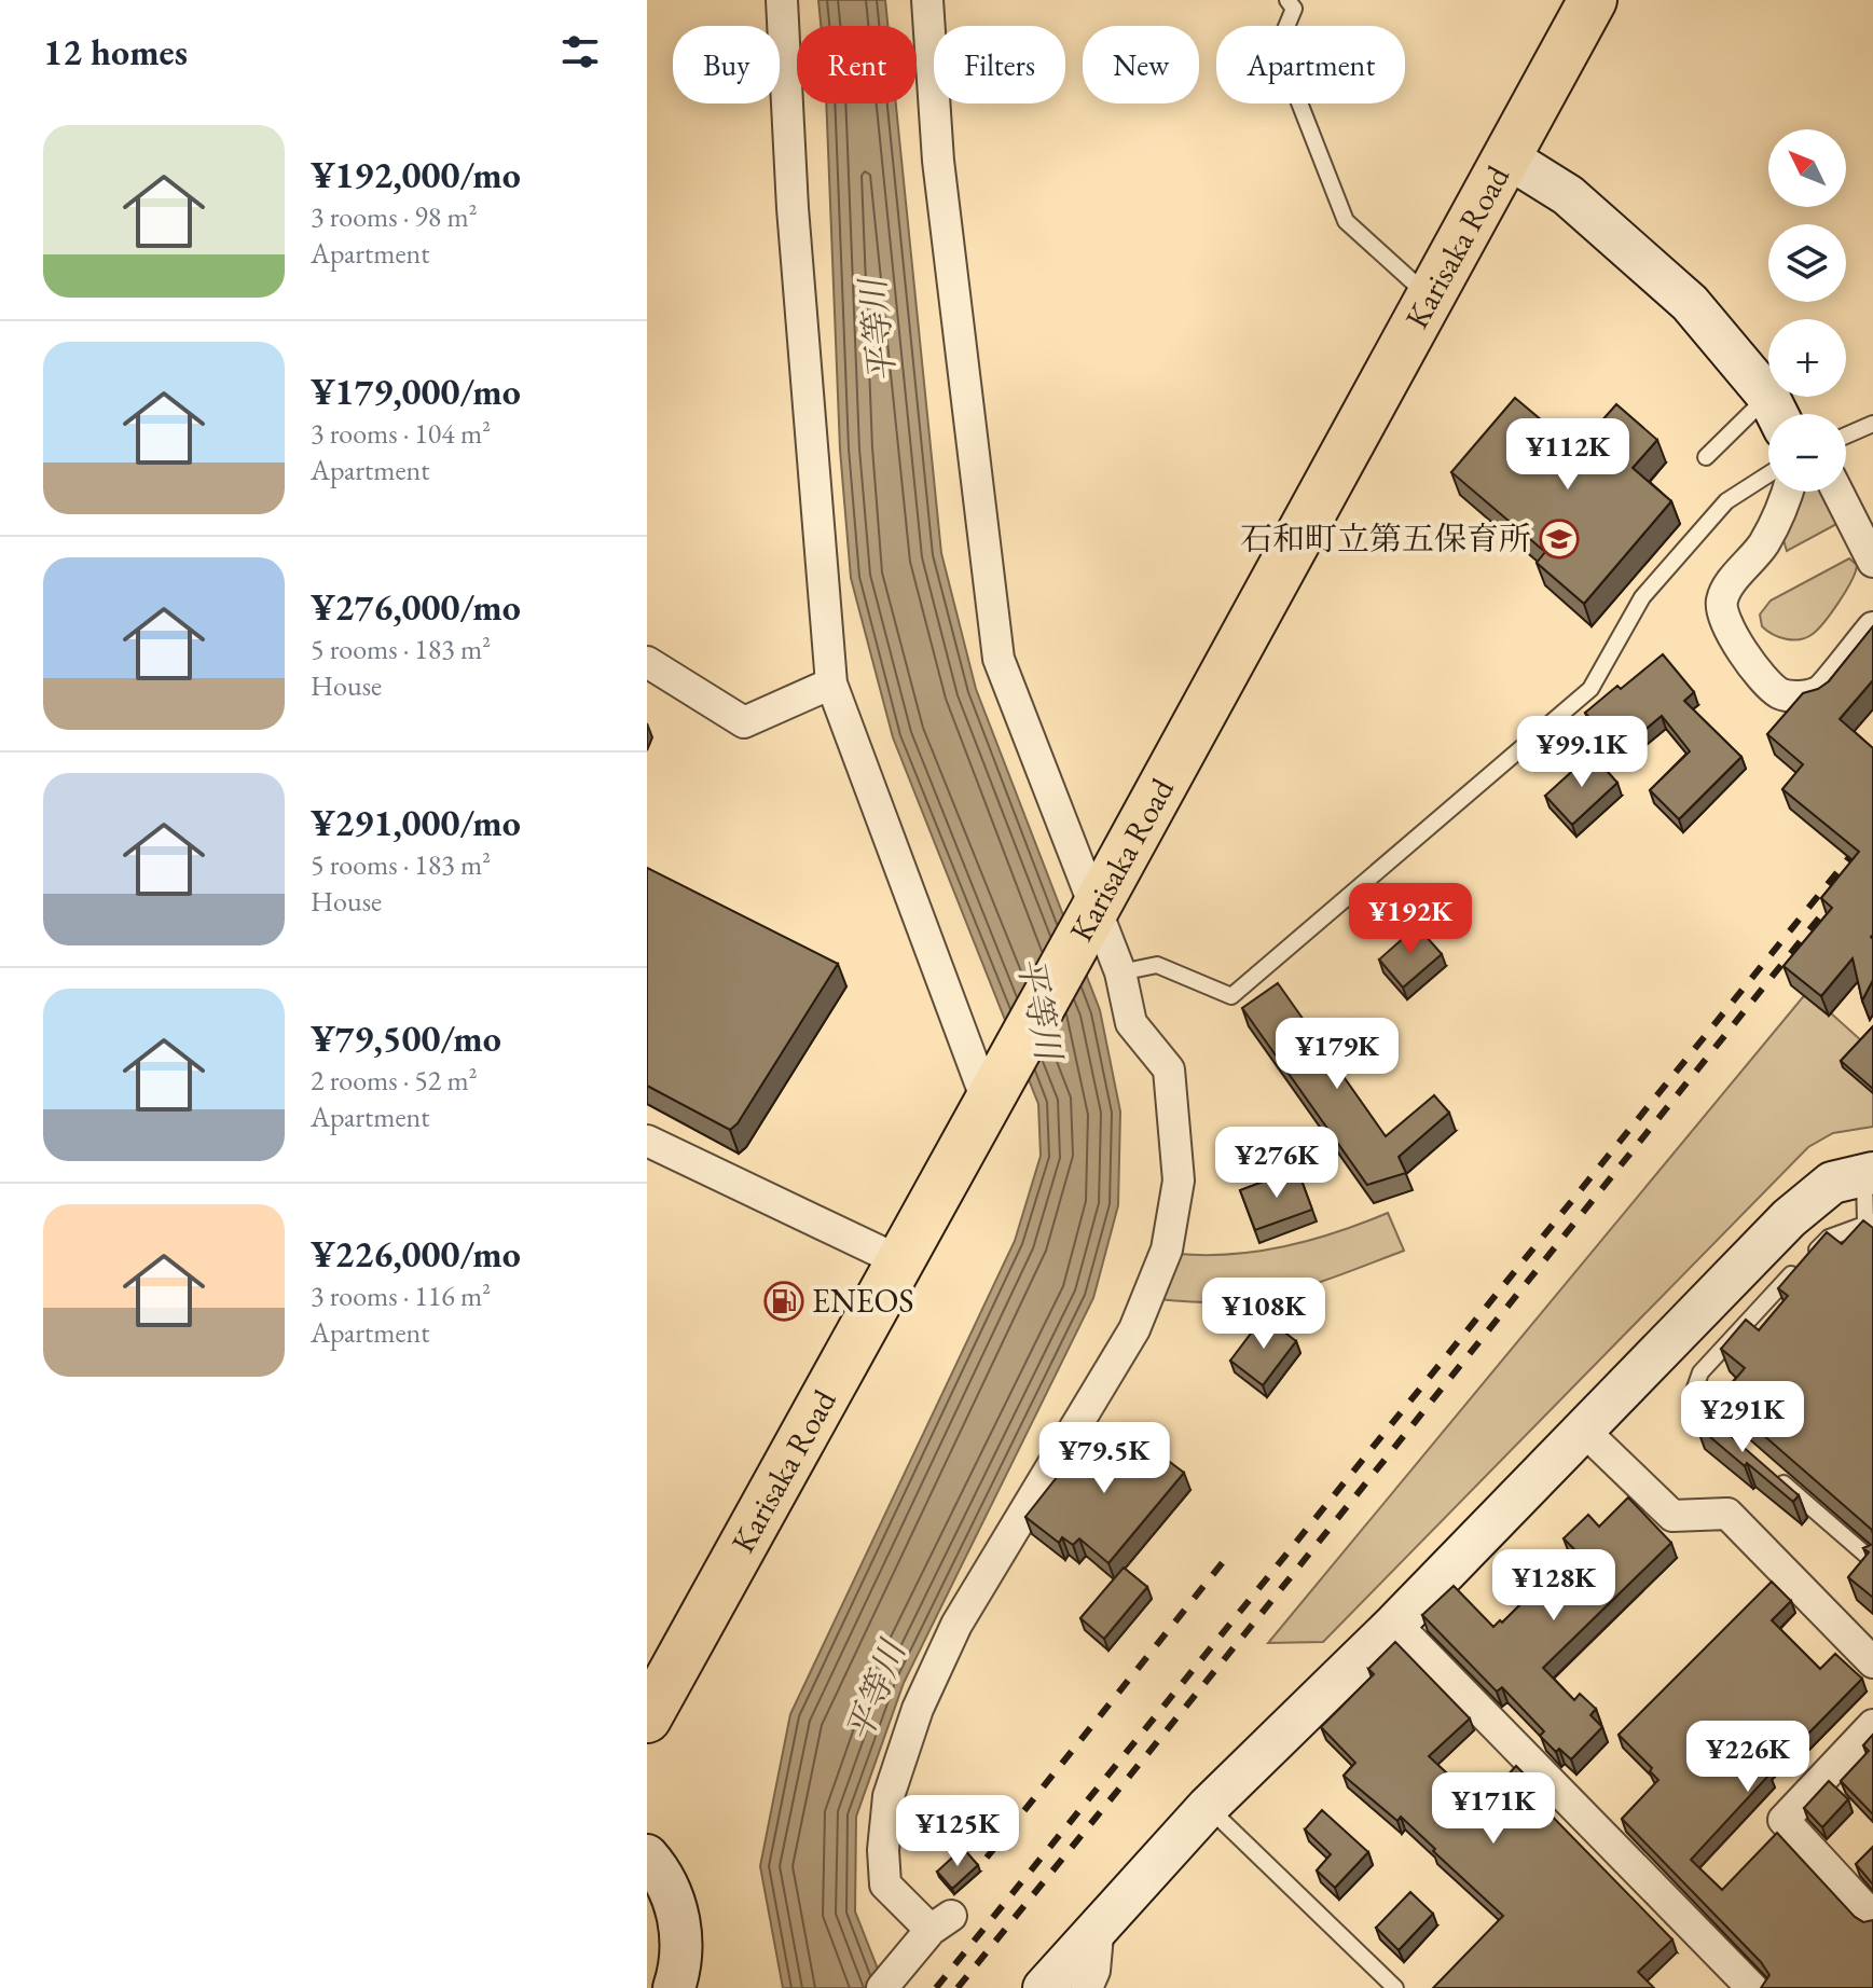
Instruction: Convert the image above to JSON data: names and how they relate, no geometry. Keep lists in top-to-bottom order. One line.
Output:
{"streets":{"highway":["Karisaka Road"]},"water":["平等川"],"places":{"school or university":["石和町立第五保育所"],"fuel station":["ENEOS"]},"north":"top left","page":{"heading":"12 homes","chip":["Buy","Rent","Filters","New","Apartment"],"list":[{"name":"¥192,000/mo","note":"3 rooms · 98 m² · Apartment"},{"name":"¥179,000/mo","note":"3 rooms · 104 m² · Apartment"},{"name":"¥276,000/mo","note":"5 rooms · 183 m² · House"},{"name":"¥291,000/mo","note":"5 rooms · 183 m² · House"},{"name":"¥79,500/mo","note":"2 rooms · 52 m² · Apartment"},{"name":"¥226,000/mo","note":"3 rooms · 116 m² · Apartment"}],"map_buttons":["+","−"],"price":["¥112K","¥99.1K","¥192K","¥179K","¥276K","¥108K","¥291K","¥79.5K","¥128K","¥226K","¥171K","¥125K"]}}
